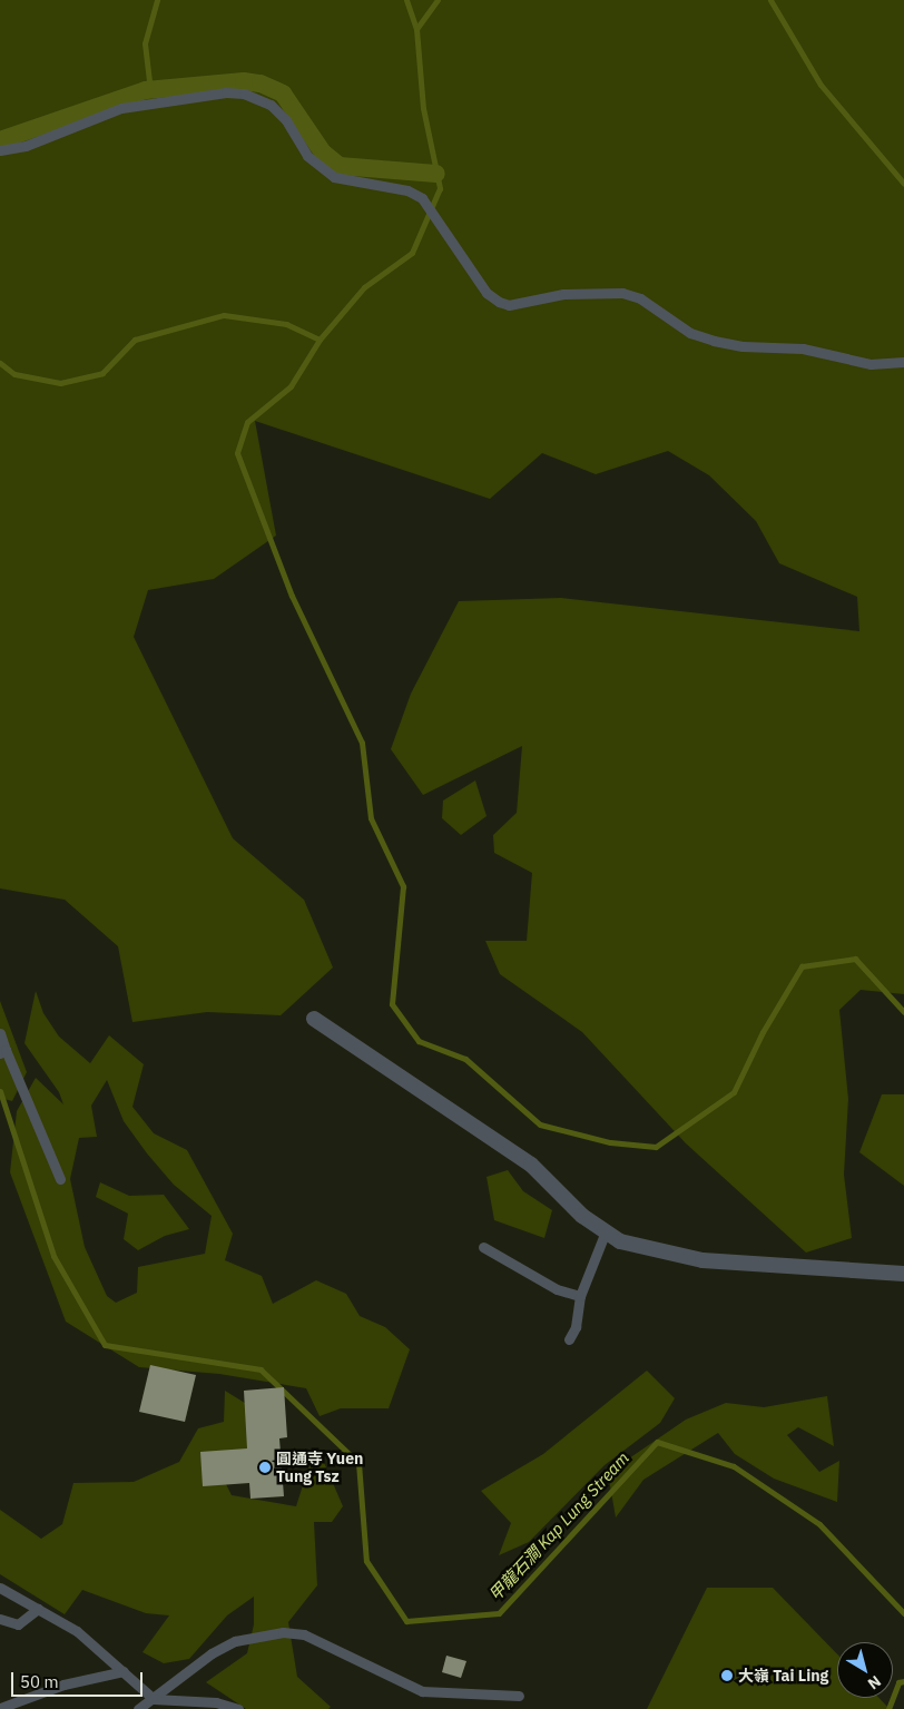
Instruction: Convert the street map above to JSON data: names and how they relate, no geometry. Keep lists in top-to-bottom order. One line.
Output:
{"water":["甲龍石澗 Kap Lung Stream"],"places":["圓通寺 Yuen Tung Tsz","大嶺 Tai Ling"],"scale_bar":"50 m","north":"bottom right"}
